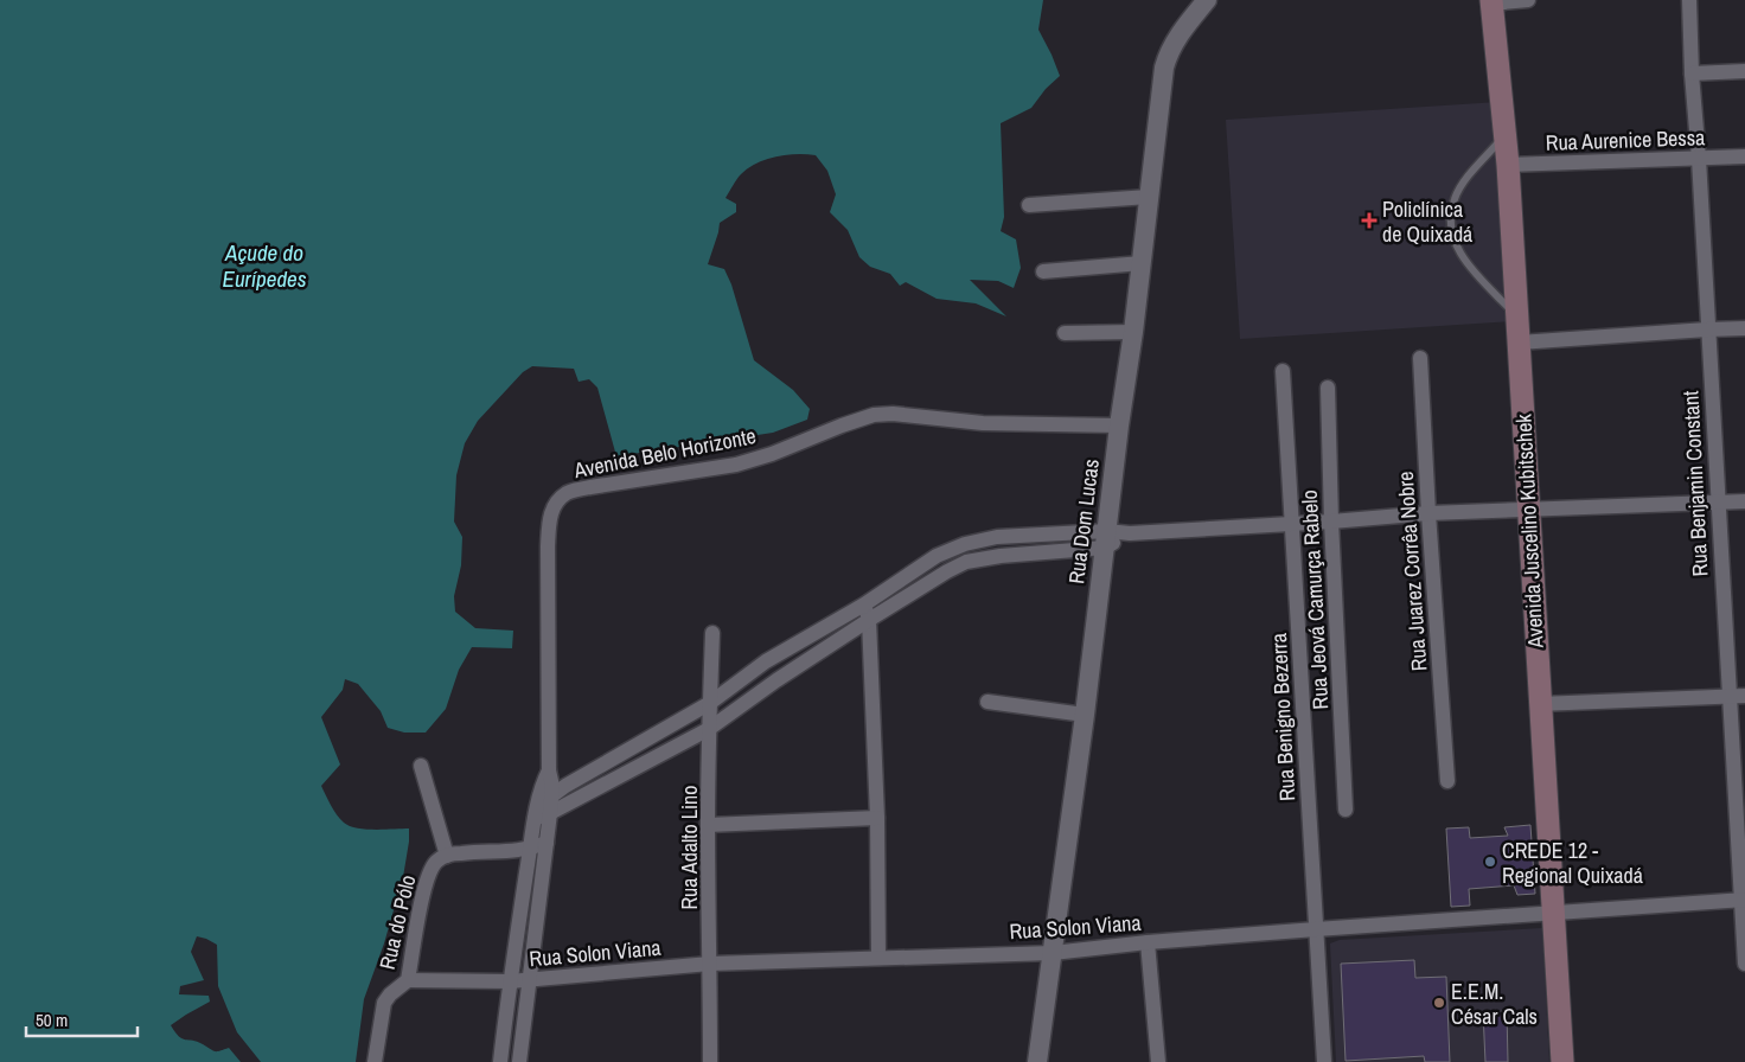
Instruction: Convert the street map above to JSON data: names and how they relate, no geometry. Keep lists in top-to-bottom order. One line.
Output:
{"streets":{"main road":["Avenida Juscelino Kubitschek"],"street":["Rua Aurenice Bessa","Avenida Belo Horizonte","Rua Benjamin Constant","Rua Dom Lucas","Rua Juarez Corrêa Nobre","Rua Jeová Camurça Rabelo","Rua Benigno Bezerra","Rua Adalto Lino","Rua do Pólo","Rua Solon Viana"]},"crossings":[["Rua Aurenice Bessa","Rua Benjamin Constant"],["Rua Aurenice Bessa","Avenida Juscelino Kubitschek"],["Avenida Belo Horizonte","Rua Dom Lucas"],["Avenida Belo Horizonte","Rua Solon Viana"],["Rua Benjamin Constant","Rua Solon Viana"],["Rua Dom Lucas","Rua Solon Viana"],["Avenida Juscelino Kubitschek","Rua Solon Viana"],["Rua Benigno Bezerra","Rua Solon Viana"],["Rua Adalto Lino","Rua Solon Viana"],["Rua do Pólo","Rua Solon Viana"]],"water":["Açude do Eurípedes"],"places":{"health":["Policlínica de Quixadá"],"other":["CREDE 12 - Regional Quixadá","E.E.M. César Cals"]},"scale_bar":"50 m"}
